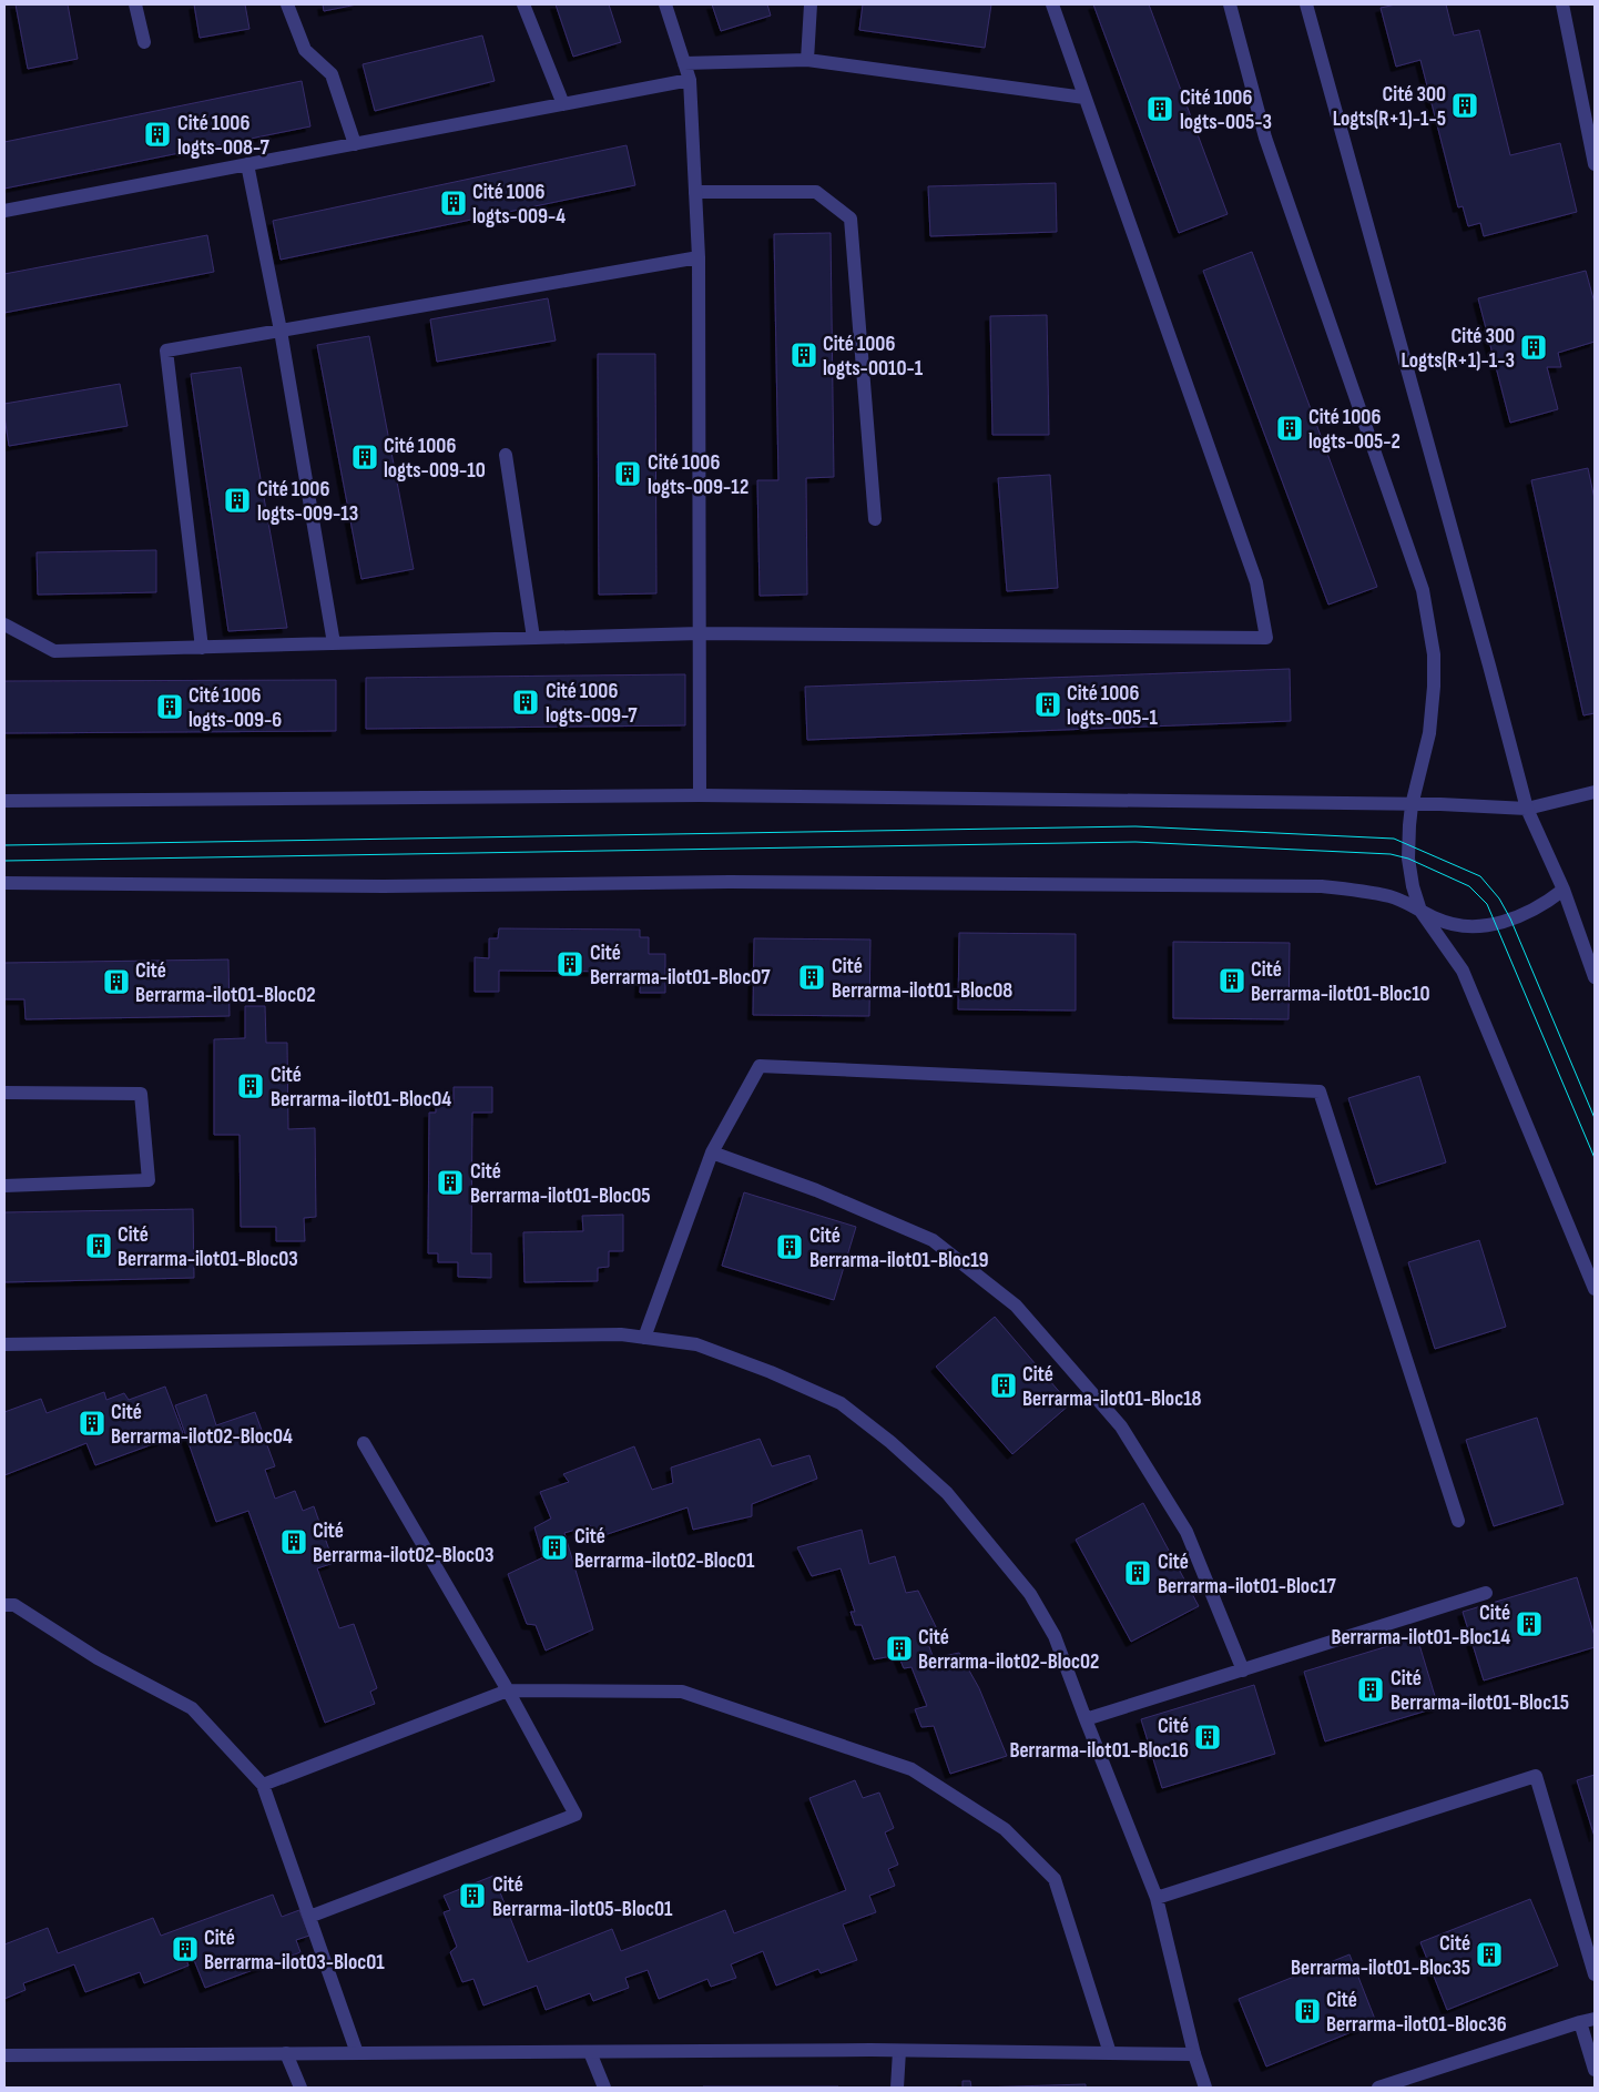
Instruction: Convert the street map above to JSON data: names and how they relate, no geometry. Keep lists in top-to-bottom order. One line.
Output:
{"places":{"building":["Cité 300 Logts(R+1)-1-5","Cité 1006 logts-005-3","Cité 1006 logts-008-7","Cité 1006 logts-009-4","Cité 300 Logts(R+1)-1-3","Cité 1006 logts-0010-1","Cité 1006 logts-005-2","Cité 1006 logts-009-10","Cité 1006 logts-009-12","Cité 1006 logts-009-13","Cité 1006 logts-009-7","Cité 1006 logts-005-1","Cité 1006 logts-009-6","Cité Berrarma-ilot01-Bloc07","Cité Berrarma-ilot01-Bloc08","Cité Berrarma-ilot01-Bloc10","Cité Berrarma-ilot01-Bloc02","Cité Berrarma-ilot01-Bloc04","Cité Berrarma-ilot01-Bloc05","Cité Berrarma-ilot01-Bloc03","Cité Berrarma-ilot01-Bloc19","Cité Berrarma-ilot01-Bloc18","Cité Berrarma-ilot02-Bloc04","Cité Berrarma-ilot02-Bloc03","Cité Berrarma-ilot02-Bloc01","Cité Berrarma-ilot01-Bloc17","Cité Berrarma-ilot01-Bloc14","Cité Berrarma-ilot02-Bloc02","Cité Berrarma-ilot01-Bloc15","Cité Berrarma-ilot01-Bloc16","Cité Berrarma-ilot05-Bloc01","Cité Berrarma-ilot03-Bloc01","Cité Berrarma-ilot01-Bloc35","Cité Berrarma-ilot01-Bloc36"]}}
